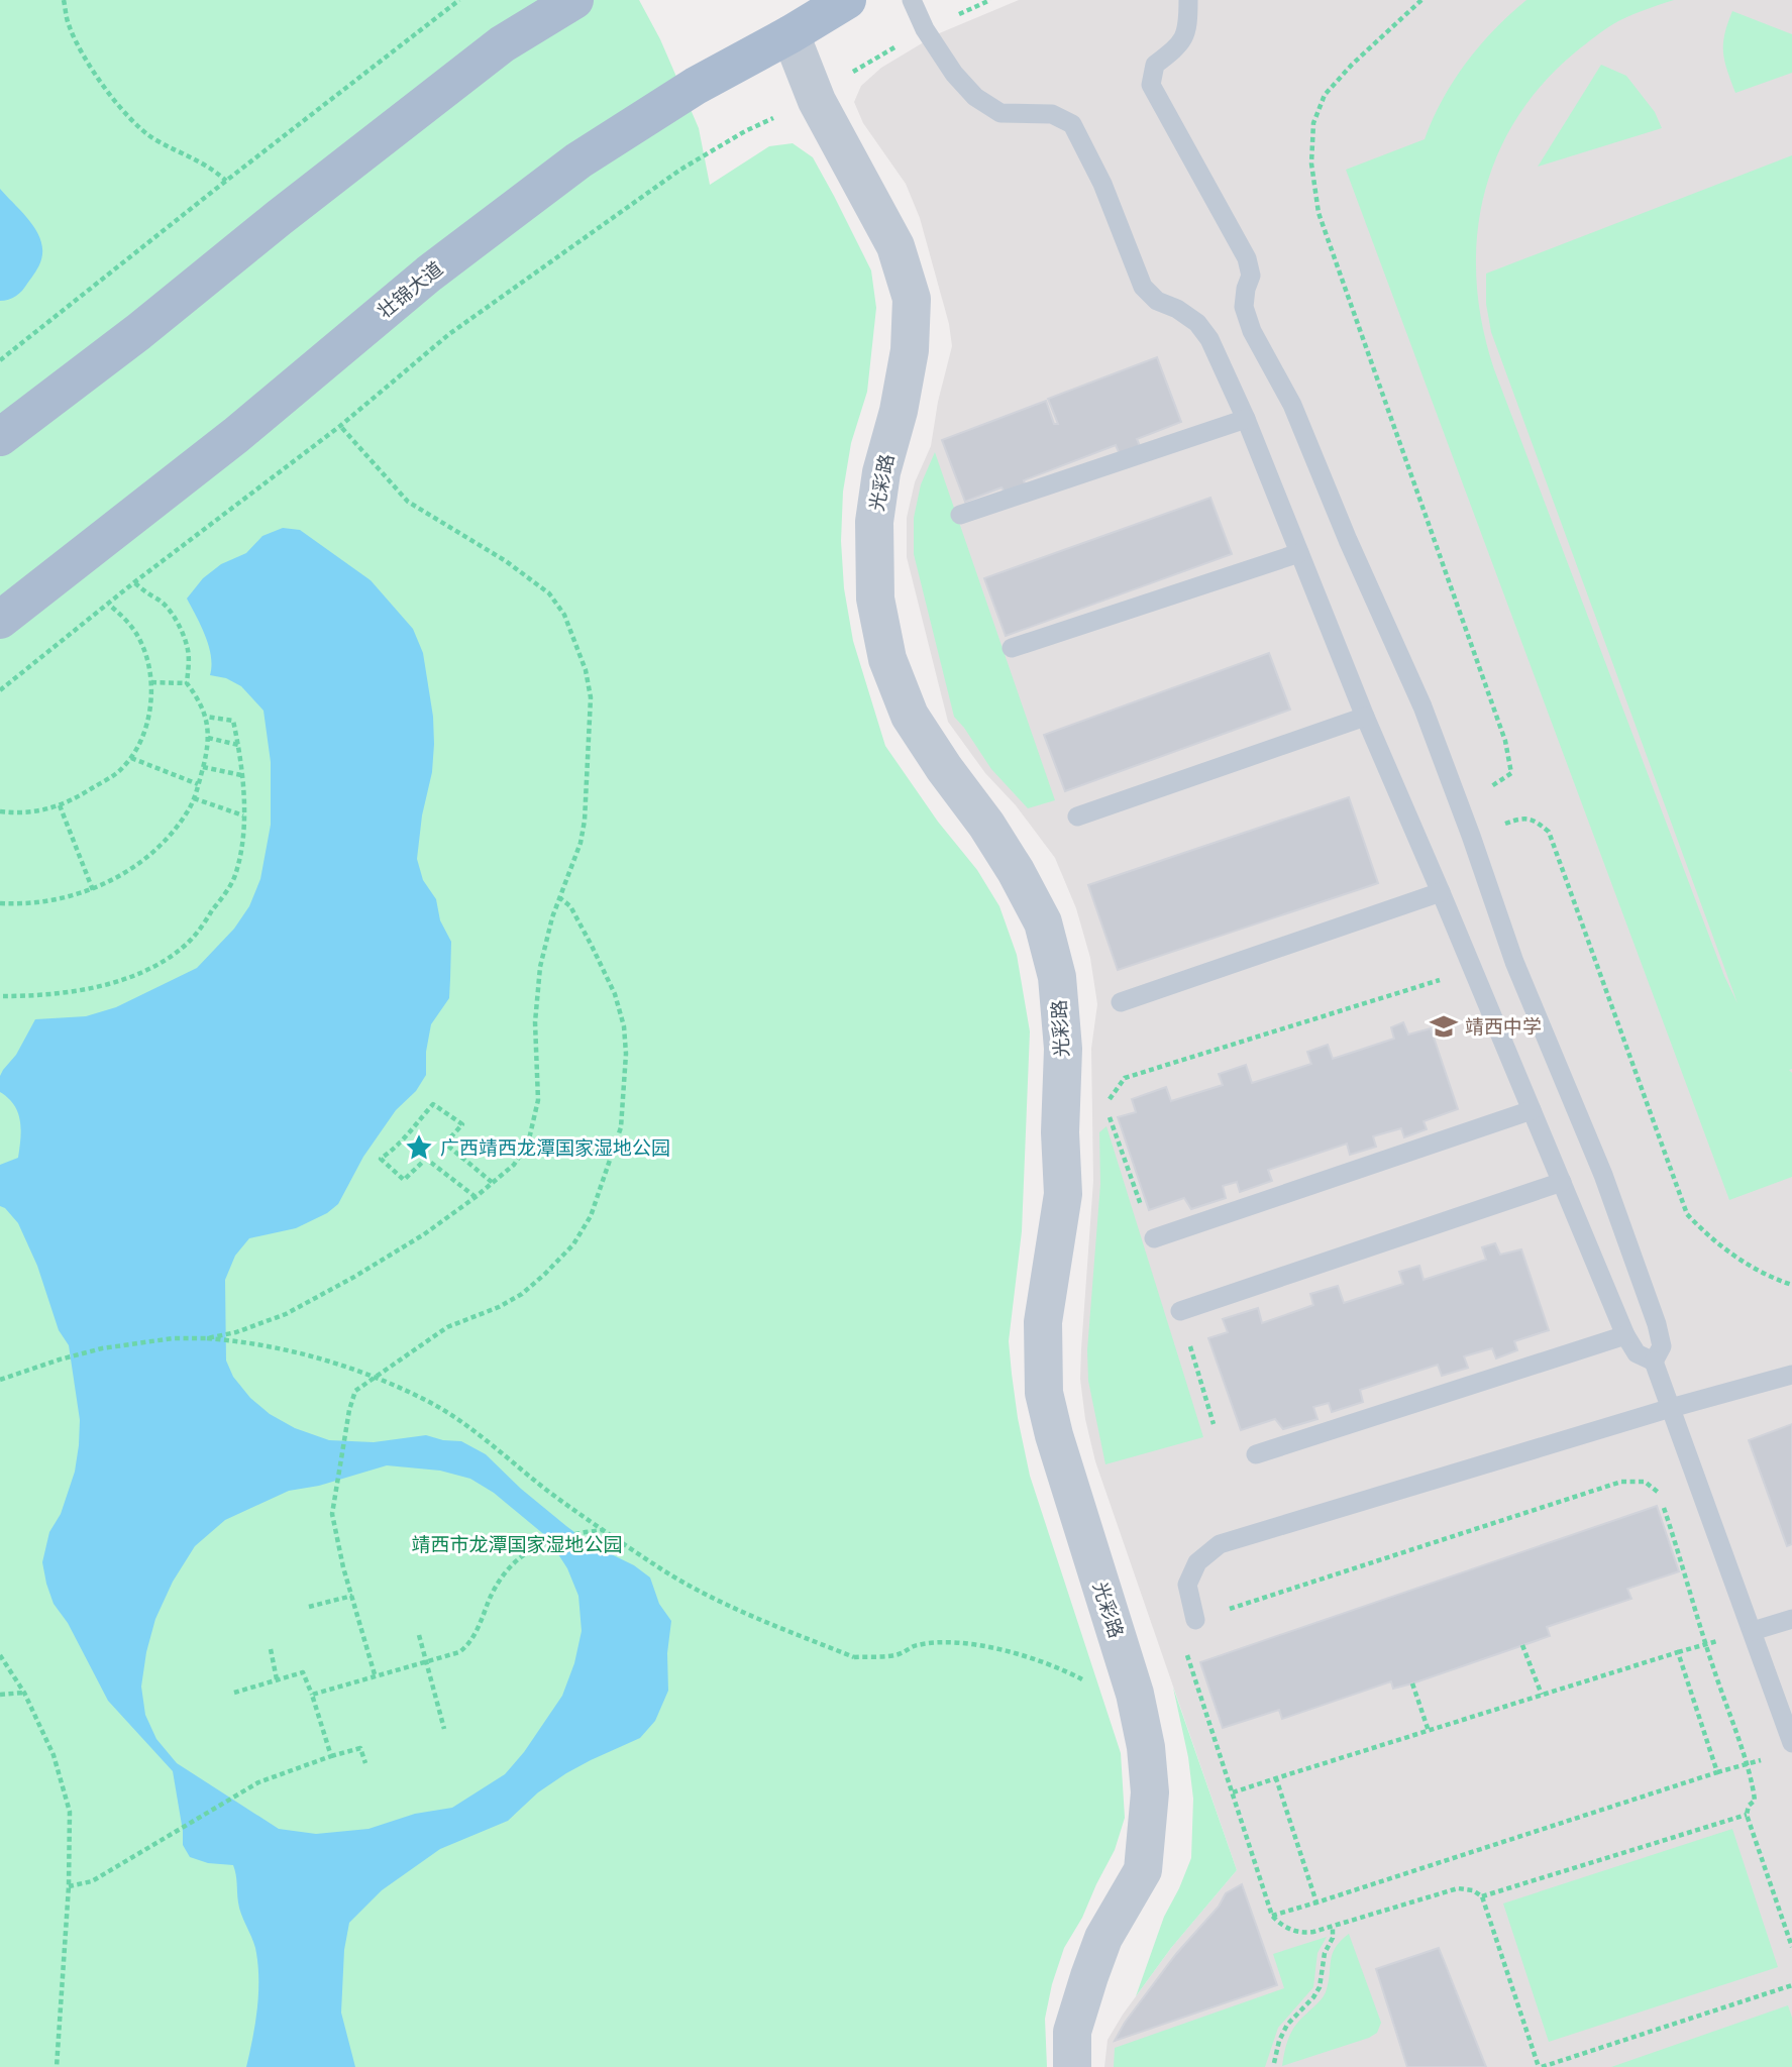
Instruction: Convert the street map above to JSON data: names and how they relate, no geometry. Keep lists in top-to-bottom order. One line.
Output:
{"streets":{"main road":["壮锦大道"],"street":["光彩路"]},"crossings":[["壮锦大道","光彩路"]],"parks":["靖西市龙潭国家湿地公园"],"places":{"school or university":["靖西中学"],"place":["广西靖西龙潭国家湿地公园"]}}
